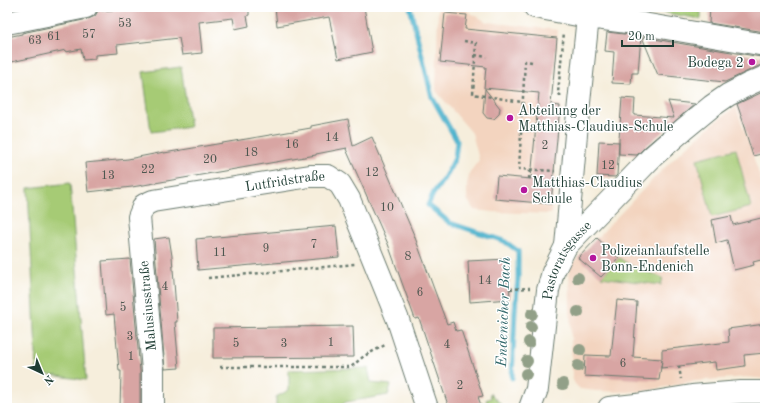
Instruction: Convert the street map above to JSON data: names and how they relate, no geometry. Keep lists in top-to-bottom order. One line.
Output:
{"streets":{"street":["Lutfridstraße","Pastoratsgasse","Malusiusstraße"]},"crossings":[["Lutfridstraße","Malusiusstraße"]],"water":["Endenicher Bach"],"places":["Bodega 2","Abteilung der Matthias-Claudius-Schule","Matthias-Claudius Schule","Polizeianlaufstelle Bonn-Endenich"],"house_numbers":["53","57","61","63","14","16","2","18","20","12","22","12","13","10","7","9","11","8","14","4","6","5","3","1","5","3","4","1","6","2"],"scale_bar":"20 m","north":"bottom right"}
